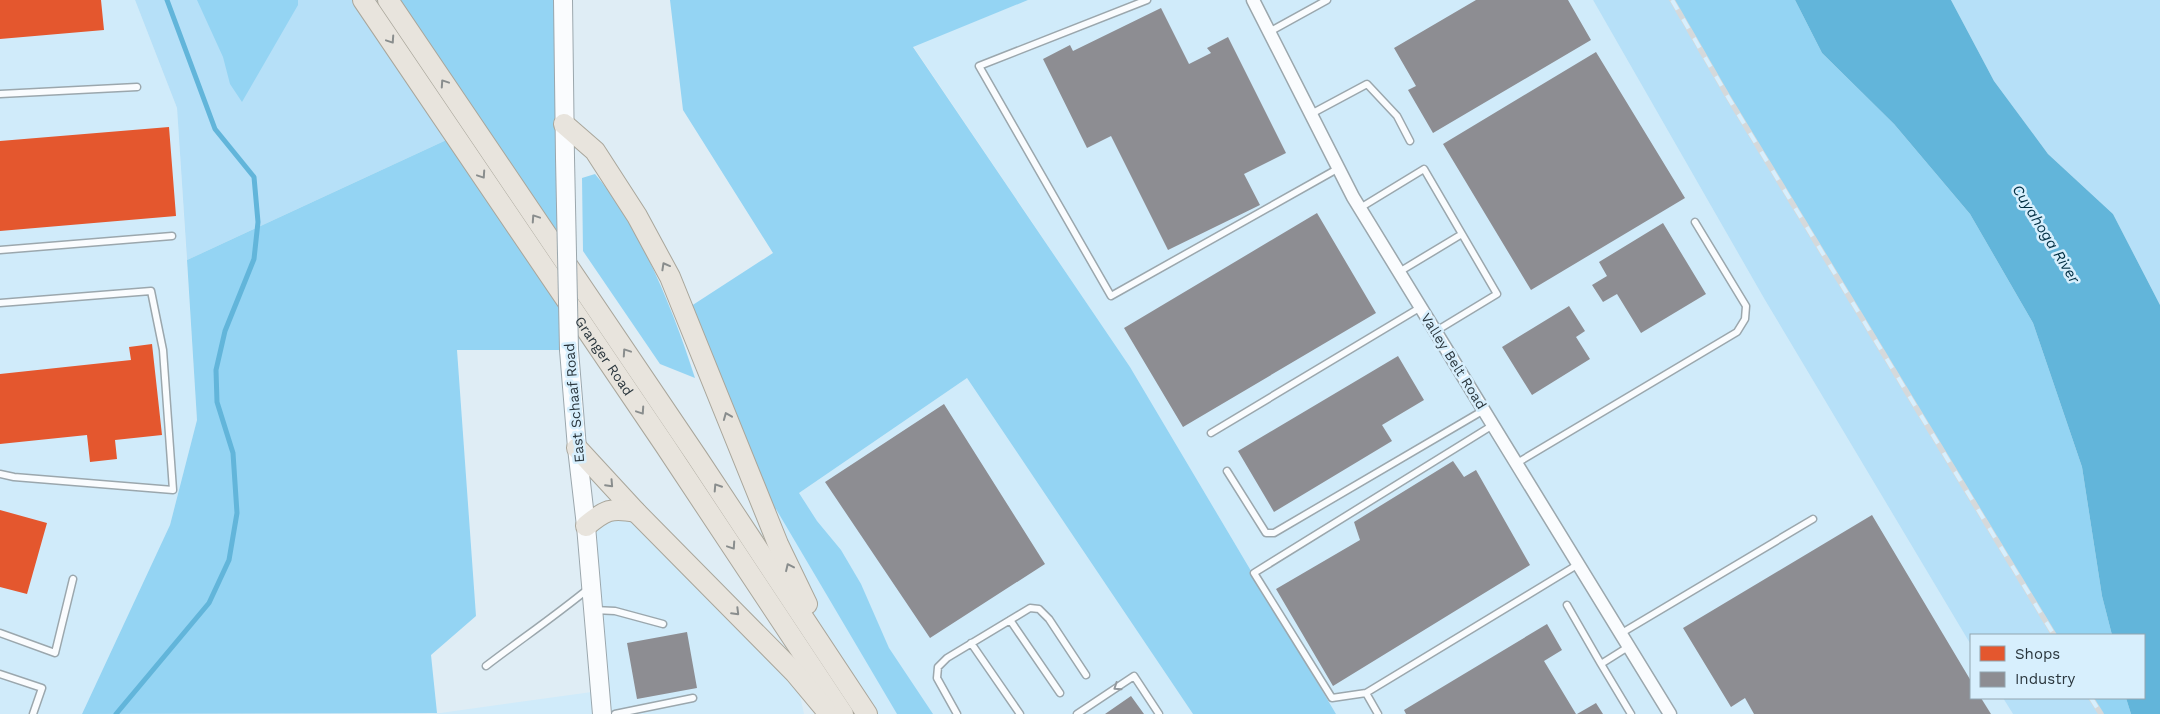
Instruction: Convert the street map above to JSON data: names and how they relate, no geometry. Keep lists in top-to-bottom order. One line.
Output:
{"streets":{"main road":["Granger Road"],"street":["Valley Belt Road","East Schaaf Road"]},"water":["Cuyahoga River"],"legend":["Shops","Industry"]}
